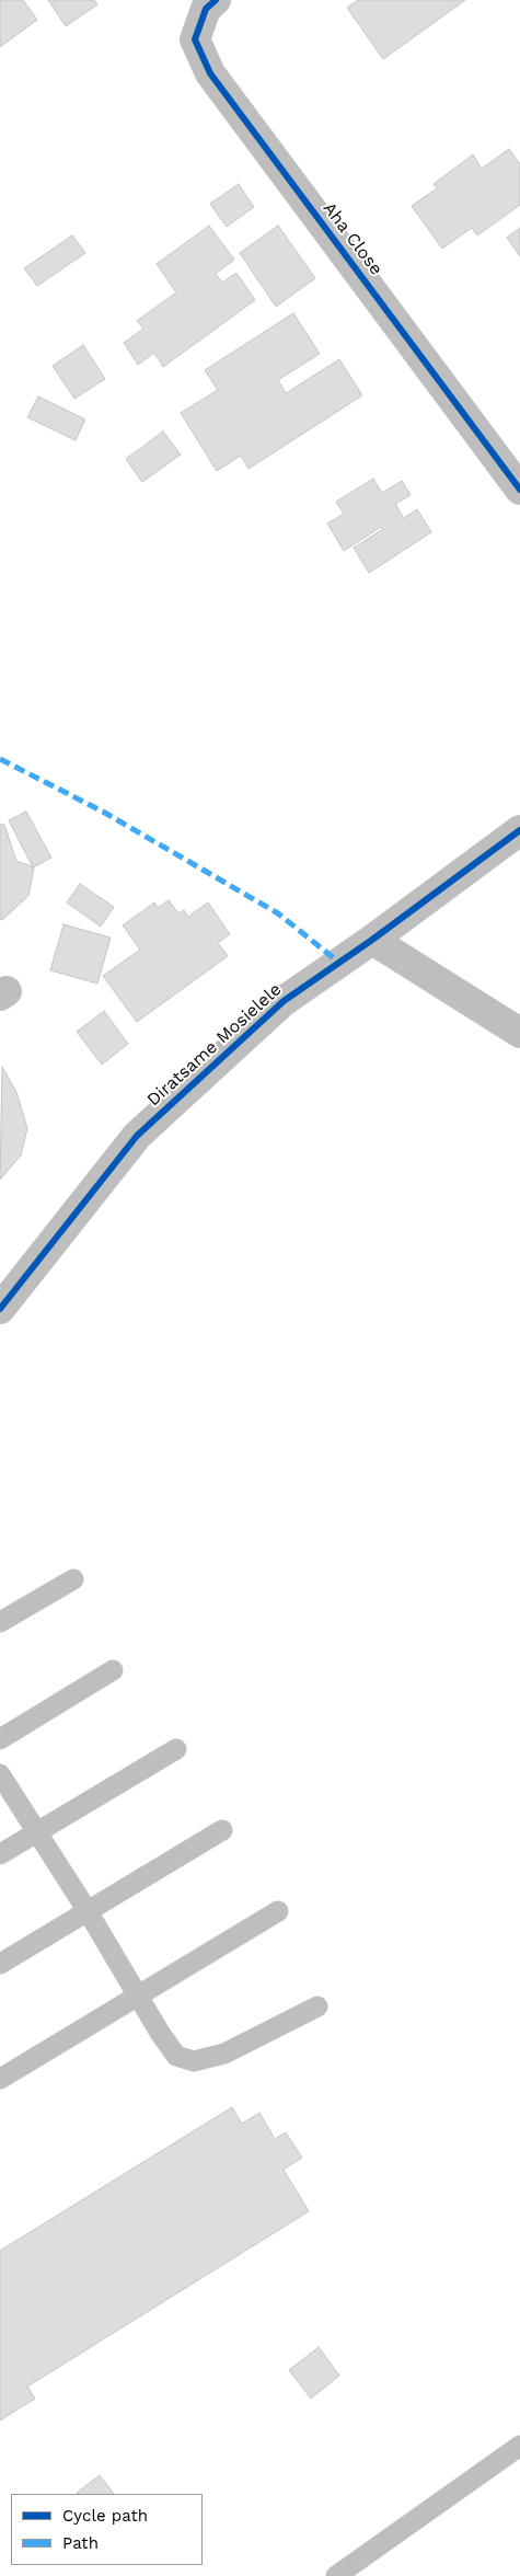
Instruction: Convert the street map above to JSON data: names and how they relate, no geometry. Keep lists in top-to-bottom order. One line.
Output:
{"streets":{"street":["Aha Close","Diratsame Mosielele"]},"legend":["Cycle path","Path"]}
